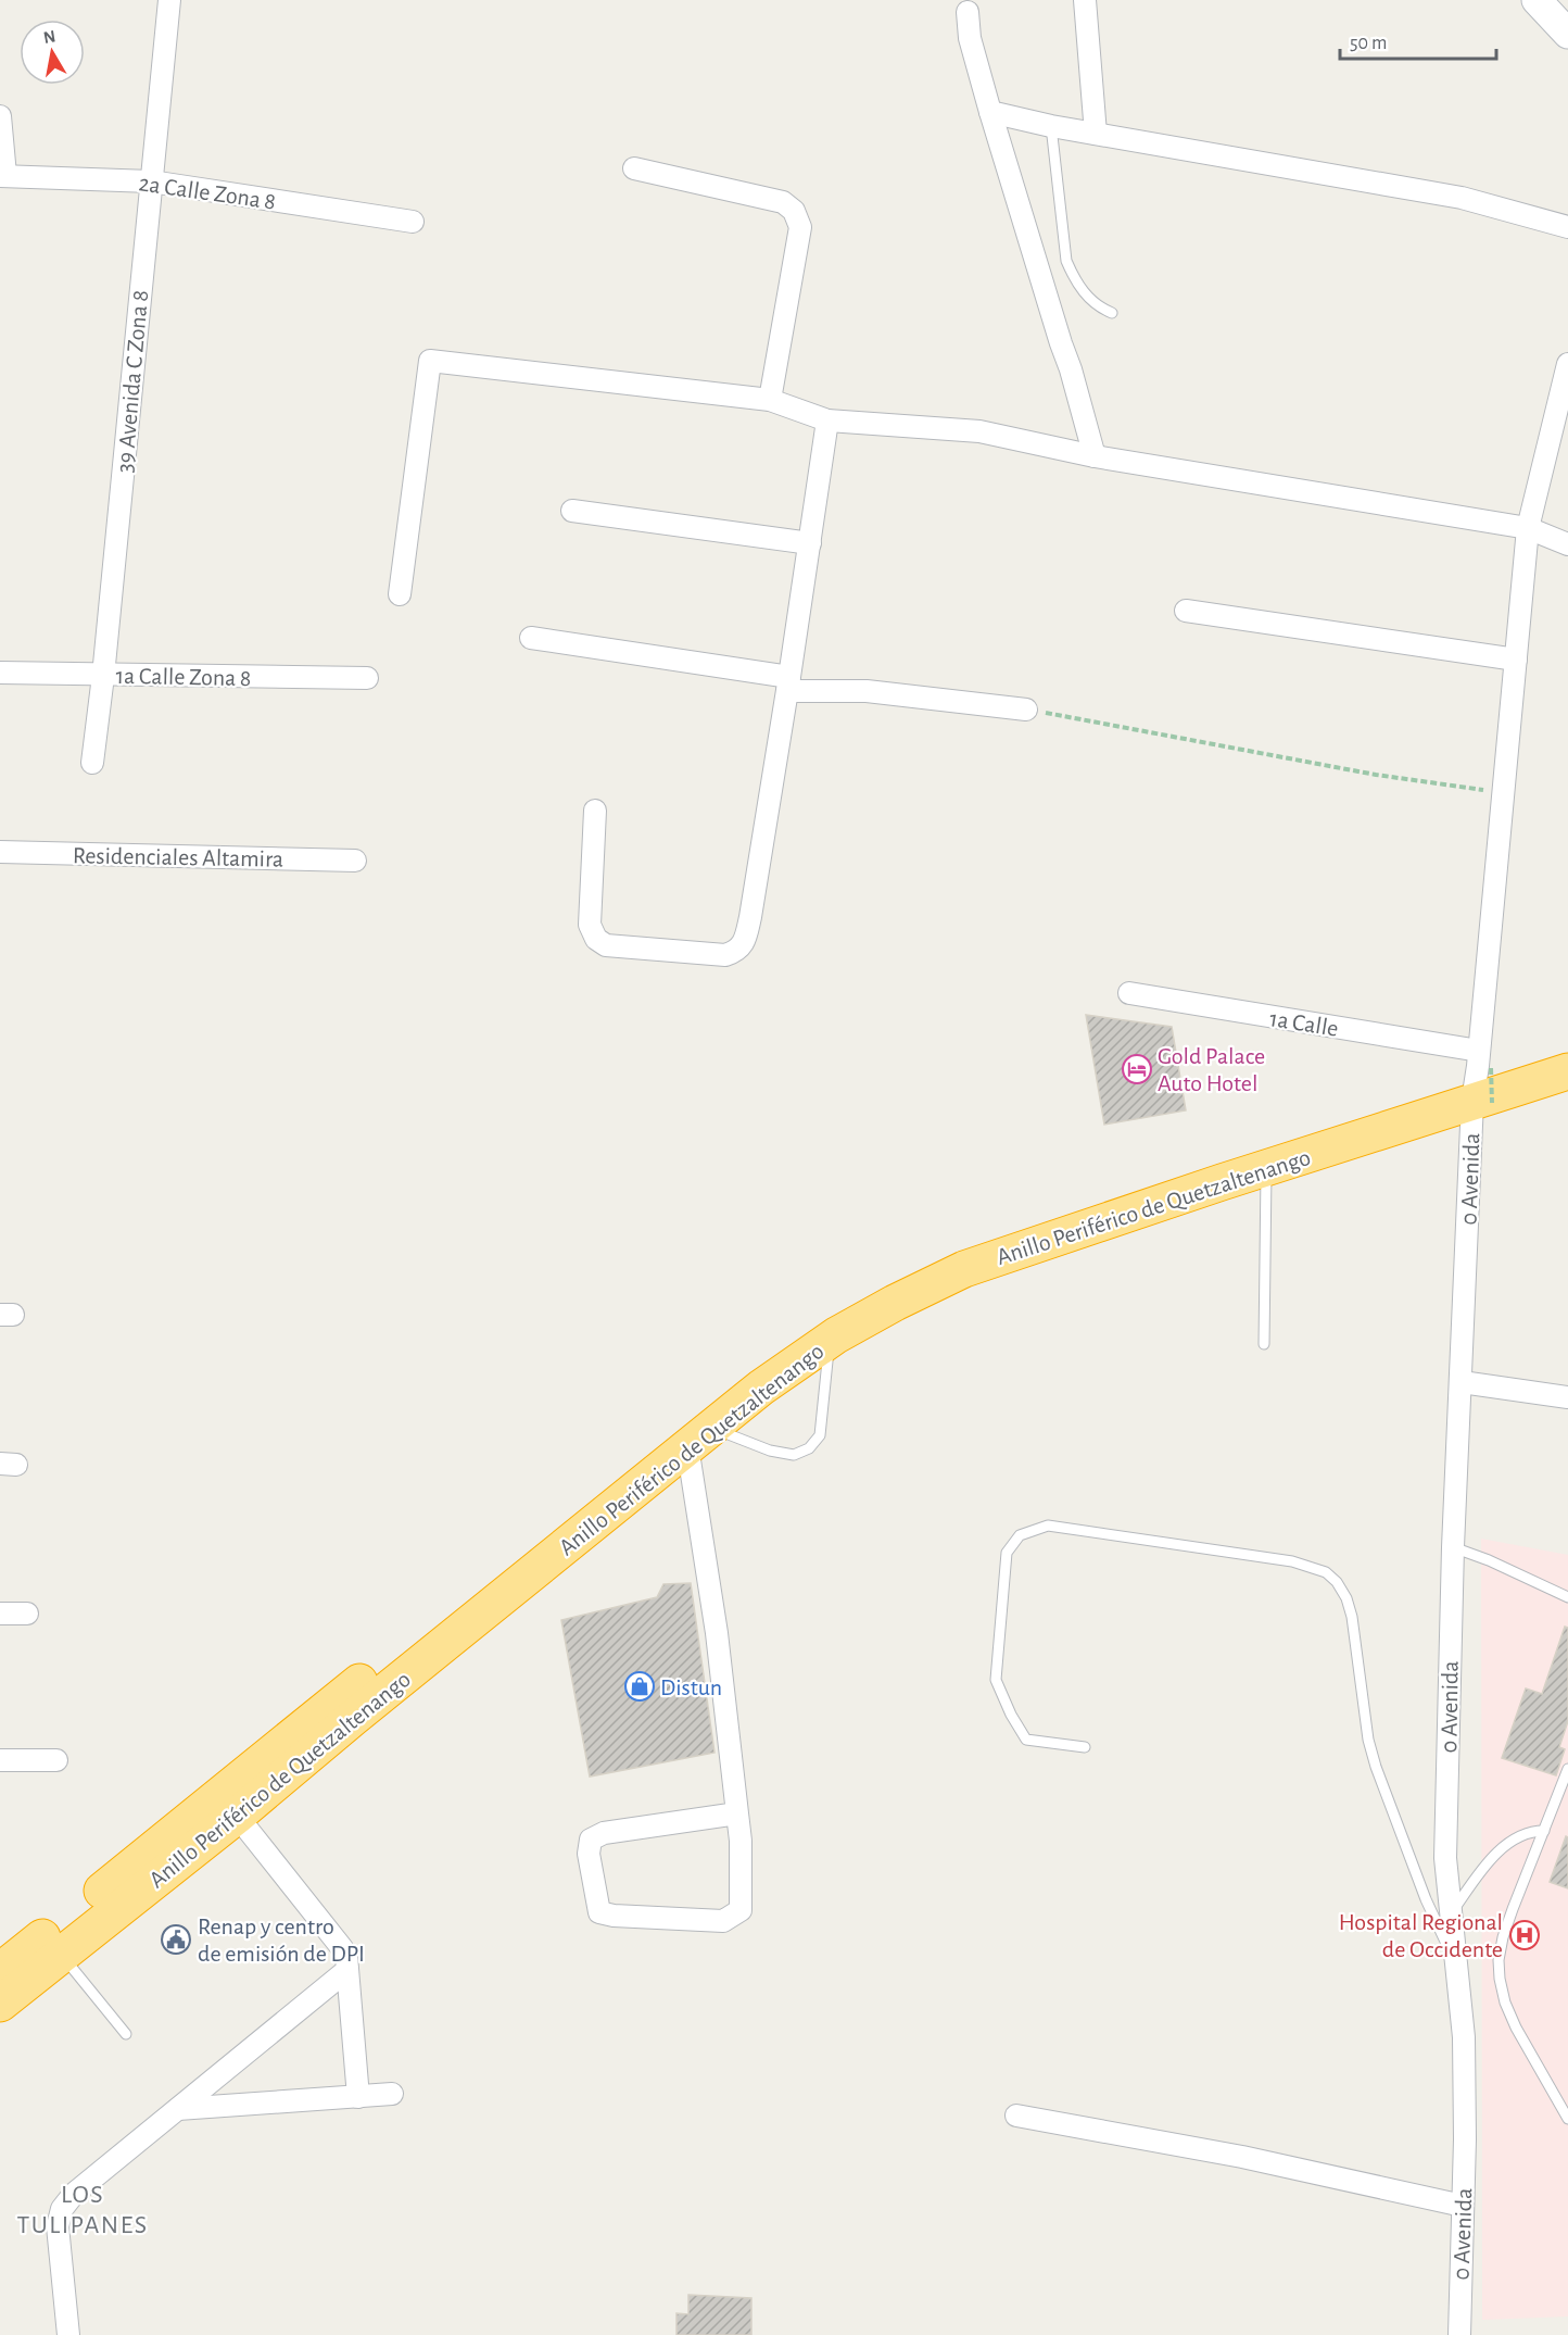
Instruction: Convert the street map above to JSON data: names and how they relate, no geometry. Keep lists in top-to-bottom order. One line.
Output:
{"streets":{"highway":["Anillo Periférico de Quetzaltenango"],"street":["2a Calle Zona 8","39 Avenida C Zona 8","1a Calle Zona 8","Residenciales Altamira","1a Calle","0 Avenida"]},"crossings":[["2a Calle Zona 8","39 Avenida C Zona 8"],["39 Avenida C Zona 8","1a Calle Zona 8"],["1a Calle","0 Avenida"],["1a Calle","Anillo Periférico de Quetzaltenango"],["0 Avenida","Anillo Periférico de Quetzaltenango"]],"districts":["LOS TULIPANES"],"places":{"hotel":["Gold Palace Auto Hotel"],"shop":["Distun"],"hospital":["Hospital Regional de Occidente"],"public building":["Renap y centro de emisión de DPI"]},"scale_bar":"50 m","north":"top"}
